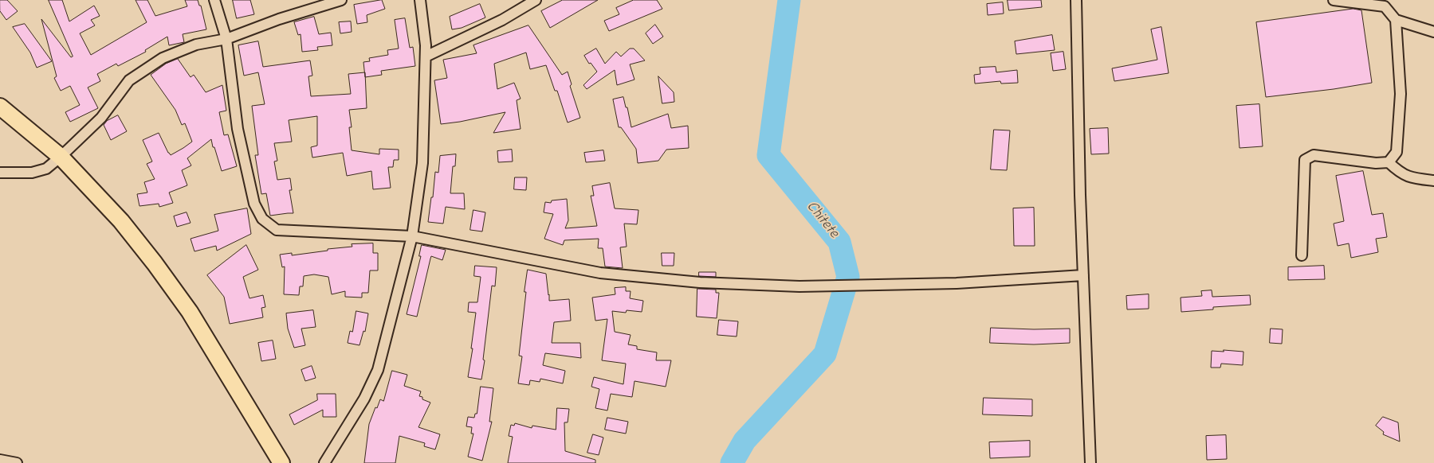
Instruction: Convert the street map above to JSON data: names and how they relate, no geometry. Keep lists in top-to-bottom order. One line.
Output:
{"water":["Chitete"]}
